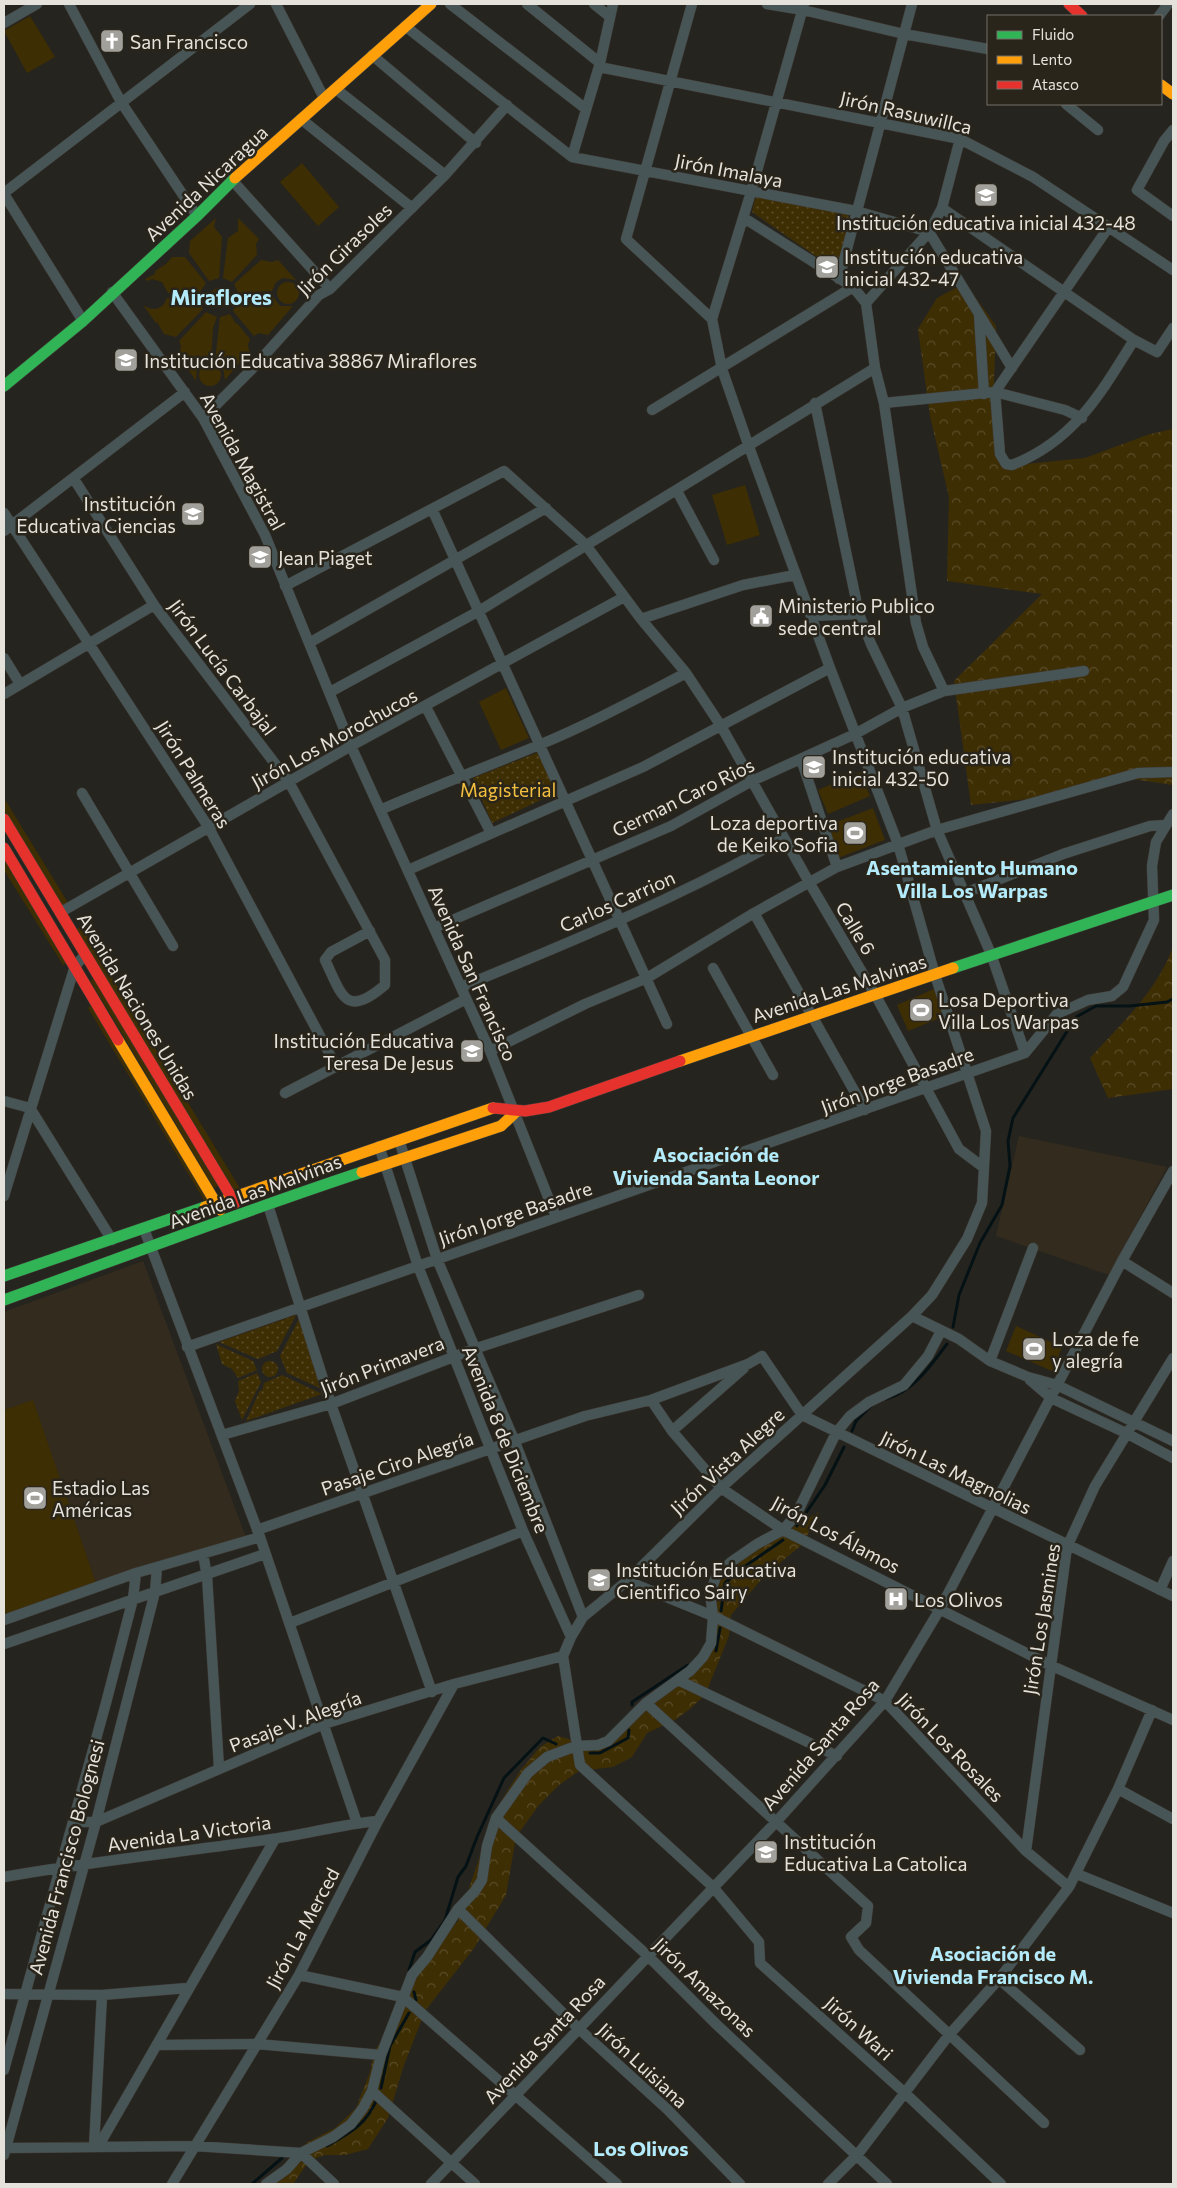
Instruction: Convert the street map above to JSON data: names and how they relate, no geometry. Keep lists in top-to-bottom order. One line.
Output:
{"streets":{"main road":["Avenida Nicaragua","Avenida Las Malvinas","Avenida Naciones Unidas"],"street":["Jirón Rasuwillca","Jirón Imalaya","Jirón Girasoles","Avenida Magistral","Jirón Lucía Carbajal","Jirón Los Morochucos","Jirón Palmeras","German Caro Rios","Carlos Carrion","Calle 6","Avenida San Francisco","Jirón Jorge Basadre","Jirón Primavera","Avenida 8 de Diciembre","Jirón Vista Alegre","Pasaje Ciro Alegría","Jirón Las Magnolias","Jirón Los Álamos","Jirón Los Jasmines","Pasaje V. Alegría","Avenida Santa Rosa","Jirón Los Rosales","Avenida La Victoria","Avenida Francisco Bolognesi","Jirón La Merced","Jirón Amazonas","Jirón Wari","Jirón Luisiana"]},"crossings":[["Jirón Imalaya","Avenida Nicaragua"],["Jirón Imalaya","Jirón Girasoles"],["Avenida Nicaragua","Avenida Magistral"],["Jirón Girasoles","Avenida Magistral"],["Avenida Magistral","Jirón Los Morochucos"],["Avenida Magistral","Avenida San Francisco"],["Jirón Lucía Carbajal","Jirón Los Morochucos"],["Jirón Los Morochucos","Jirón Palmeras"],["Jirón Los Morochucos","Calle 6"],["Jirón Los Morochucos","Avenida San Francisco"],["Jirón Los Morochucos","Avenida Naciones Unidas"],["German Caro Rios","Calle 6"],["German Caro Rios","Avenida San Francisco"],["German Caro Rios","Jirón Vista Alegre"],["Carlos Carrion","Calle 6"],["Carlos Carrion","Avenida San Francisco"],["Calle 6","Avenida Las Malvinas"],["Calle 6","Jirón Jorge Basadre"],["Calle 6","Jirón Vista Alegre"],["Avenida San Francisco","Avenida Las Malvinas"],["Avenida San Francisco","Jirón Jorge Basadre"],["Avenida Las Malvinas","Avenida Naciones Unidas"],["Avenida Las Malvinas","Avenida 8 de Diciembre"],["Avenida Las Malvinas","Jirón Vista Alegre"],["Jirón Jorge Basadre","Avenida 8 de Diciembre"],["Jirón Jorge Basadre","Jirón Vista Alegre"],["Jirón Primavera","Avenida 8 de Diciembre"],["Avenida 8 de Diciembre","Jirón Vista Alegre"],["Avenida 8 de Diciembre","Pasaje Ciro Alegría"],["Jirón Vista Alegre","Jirón Las Magnolias"],["Jirón Vista Alegre","Jirón Los Álamos"],["Jirón Vista Alegre","Jirón Los Rosales"],["Pasaje Ciro Alegría","Jirón Las Magnolias"],["Pasaje Ciro Alegría","Jirón Los Álamos"],["Pasaje Ciro Alegría","Avenida Francisco Bolognesi"],["Jirón Las Magnolias","Jirón Los Jasmines"],["Jirón Las Magnolias","Avenida Santa Rosa"],["Jirón Los Álamos","Jirón Los Jasmines"],["Jirón Los Álamos","Avenida Santa Rosa"],["Jirón Los Jasmines","Jirón Los Rosales"],["Pasaje V. Alegría","Avenida Francisco Bolognesi"],["Pasaje V. Alegría","Jirón La Merced"],["Avenida Santa Rosa","Jirón Los Rosales"],["Avenida Santa Rosa","Jirón Amazonas"],["Avenida Santa Rosa","Jirón Wari"],["Avenida Santa Rosa","Jirón Luisiana"],["Avenida La Victoria","Avenida Francisco Bolognesi"],["Avenida La Victoria","Jirón La Merced"]],"districts":["Miraflores","Asentamiento Humano Villa Los Warpas","Asociación de Vivienda Santa Leonor","Asociación de Vivienda Francisco M.","Los Olivos"],"parks":["Magisterial"],"places":{"church":["San Francisco"],"school or university":["Institución educativa inicial 432-48","Institución educativa inicial 432-47","Institución Educativa 38867 Miraflores","Institución Educativa Ciencias","Jean Piaget","Institución educativa inicial 432-50","Institución Educativa Teresa De Jesus","Institución Educativa Cientifico Sairy","Institución Educativa La Catolica"],"public building":["Ministerio Publico sede central"],"sports":["Loza deportiva de Keiko Sofia","Losa Deportiva Villa Los Warpas","Loza de fe y alegría","Estadio Las Américas"],"hospital":["Los Olivos"]},"legend":["Fluido","Lento","Atasco"]}
